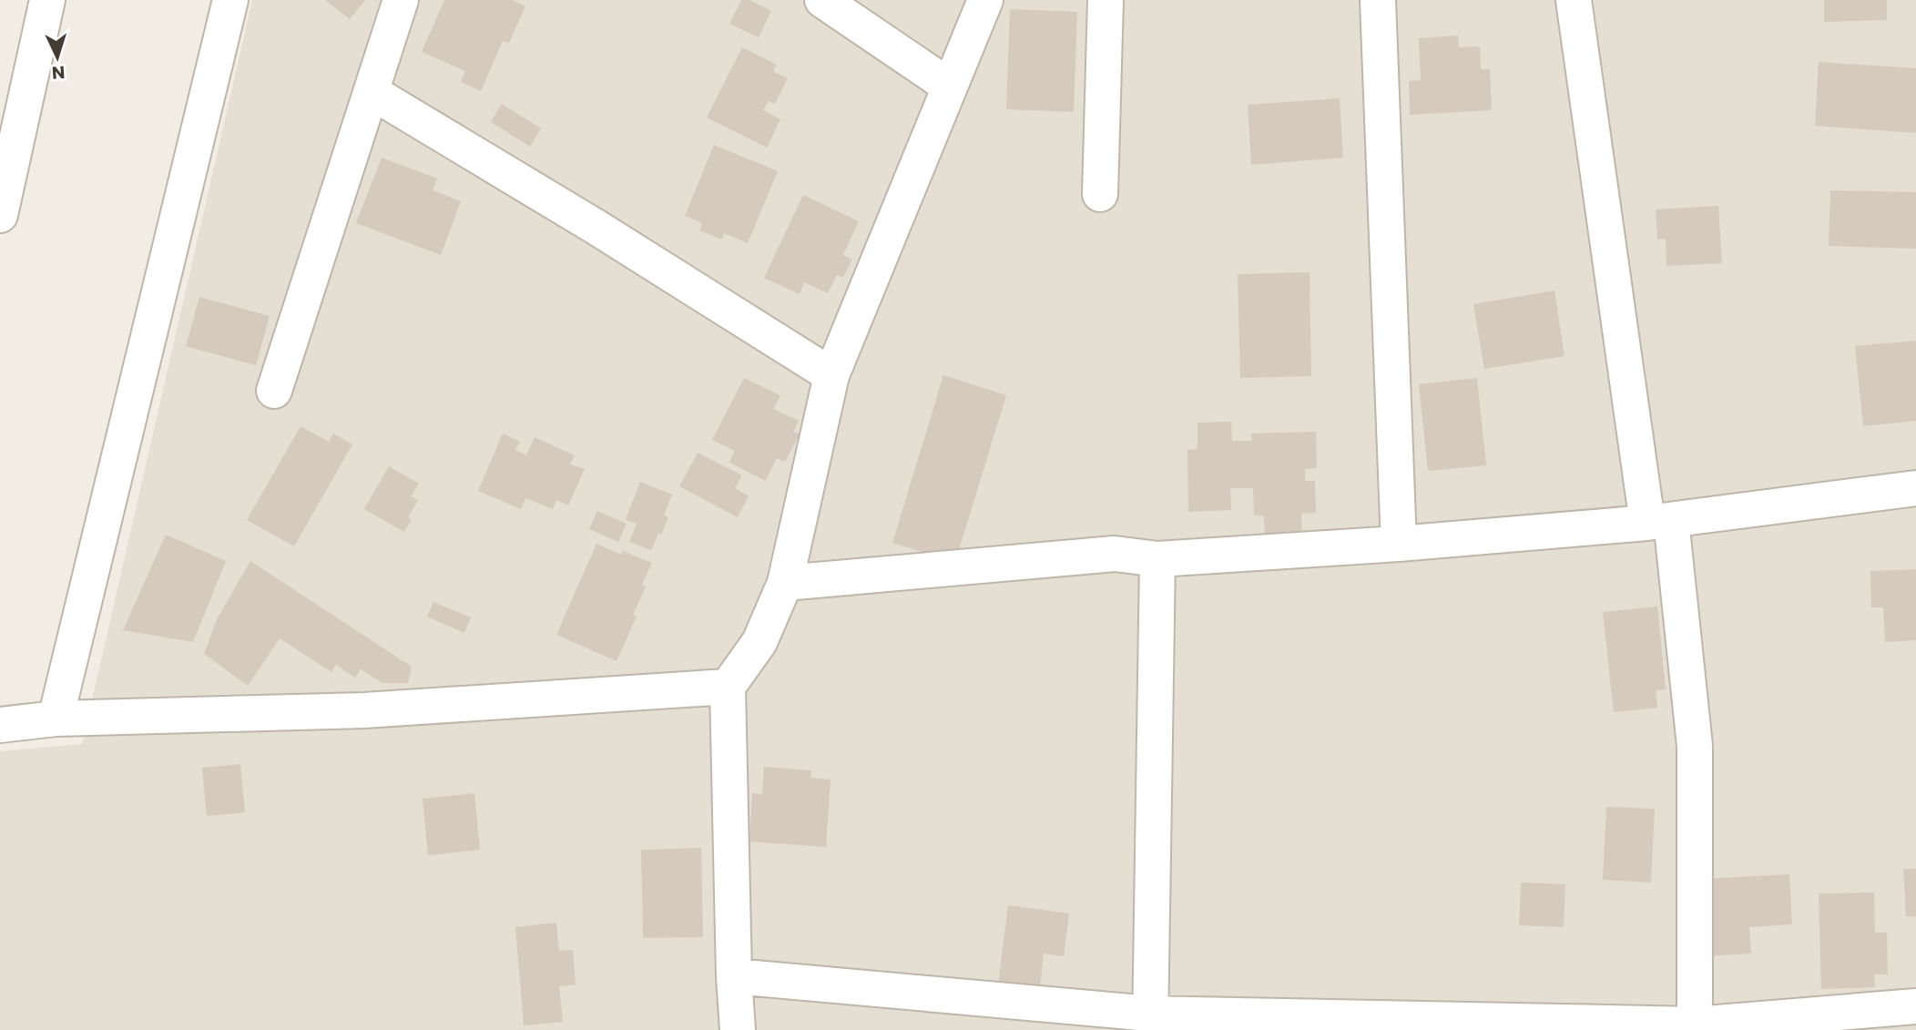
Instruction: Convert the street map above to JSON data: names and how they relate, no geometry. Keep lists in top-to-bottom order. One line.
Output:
{"north":"bottom"}
